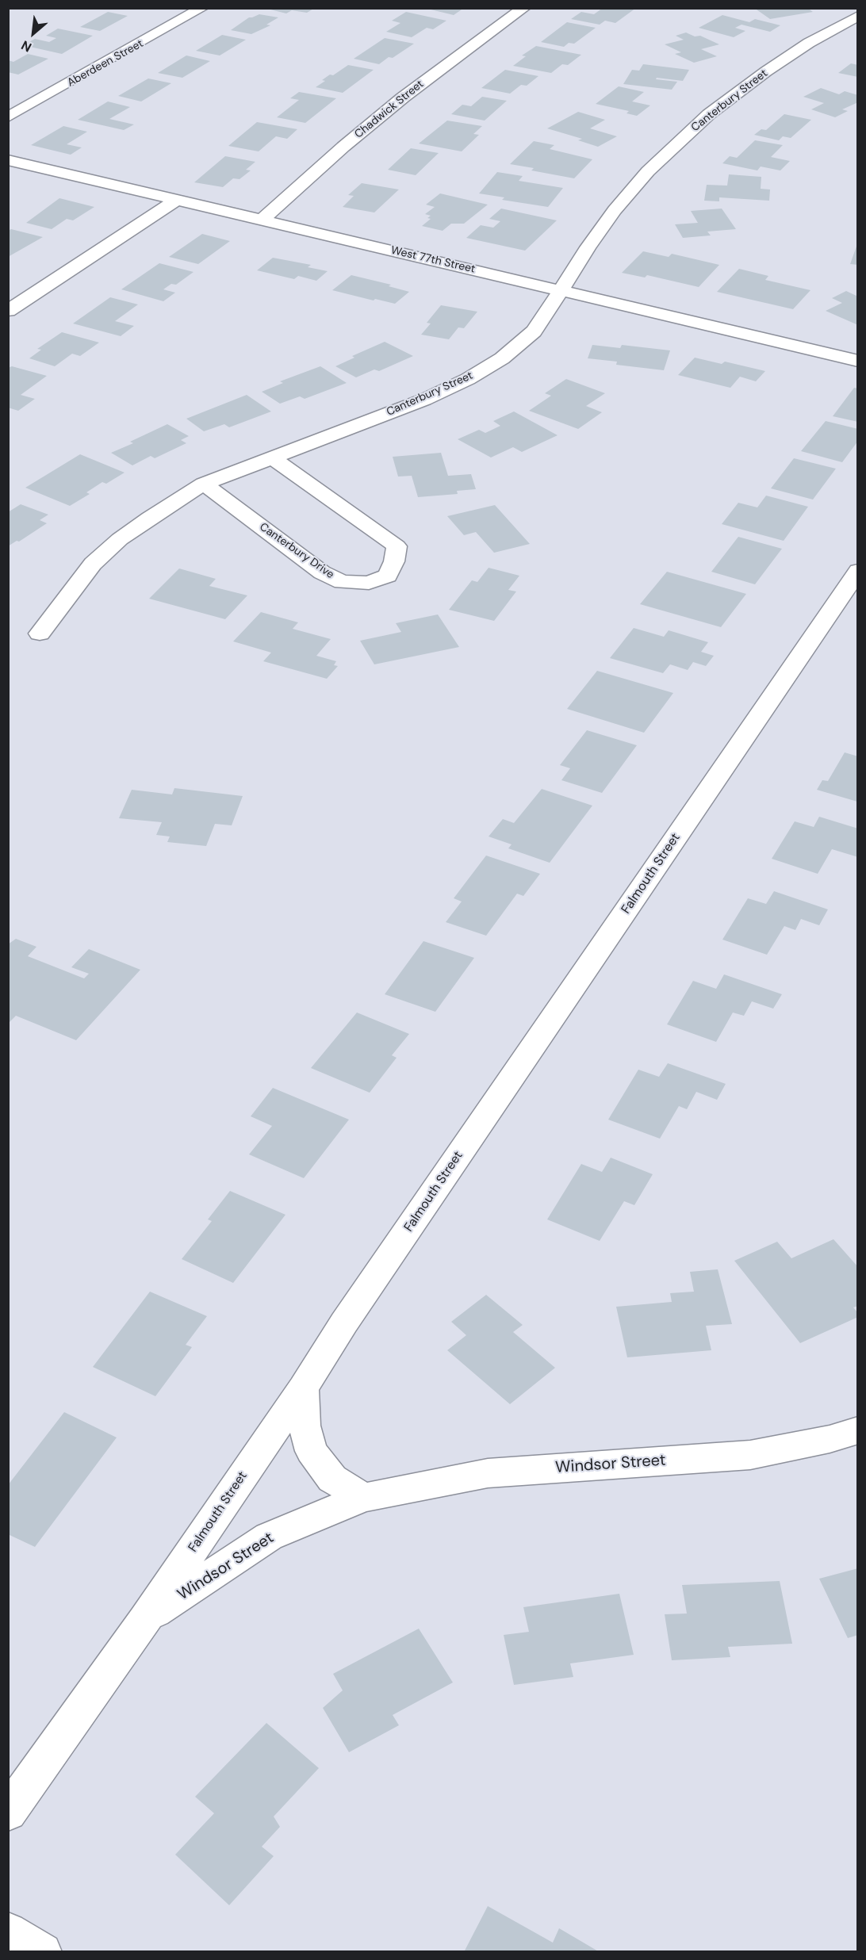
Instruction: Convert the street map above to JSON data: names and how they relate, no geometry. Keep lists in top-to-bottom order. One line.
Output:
{"streets":{"street":["Aberdeen Street","Canterbury Street","Chadwick Street","West 77th Street","Canterbury Drive","Falmouth Street","Windsor Street"]},"crossings":[["Canterbury Street","West 77th Street"],["Canterbury Street","Canterbury Drive"],["Chadwick Street","West 77th Street"],["Falmouth Street","Windsor Street"]],"north":"bottom left"}
